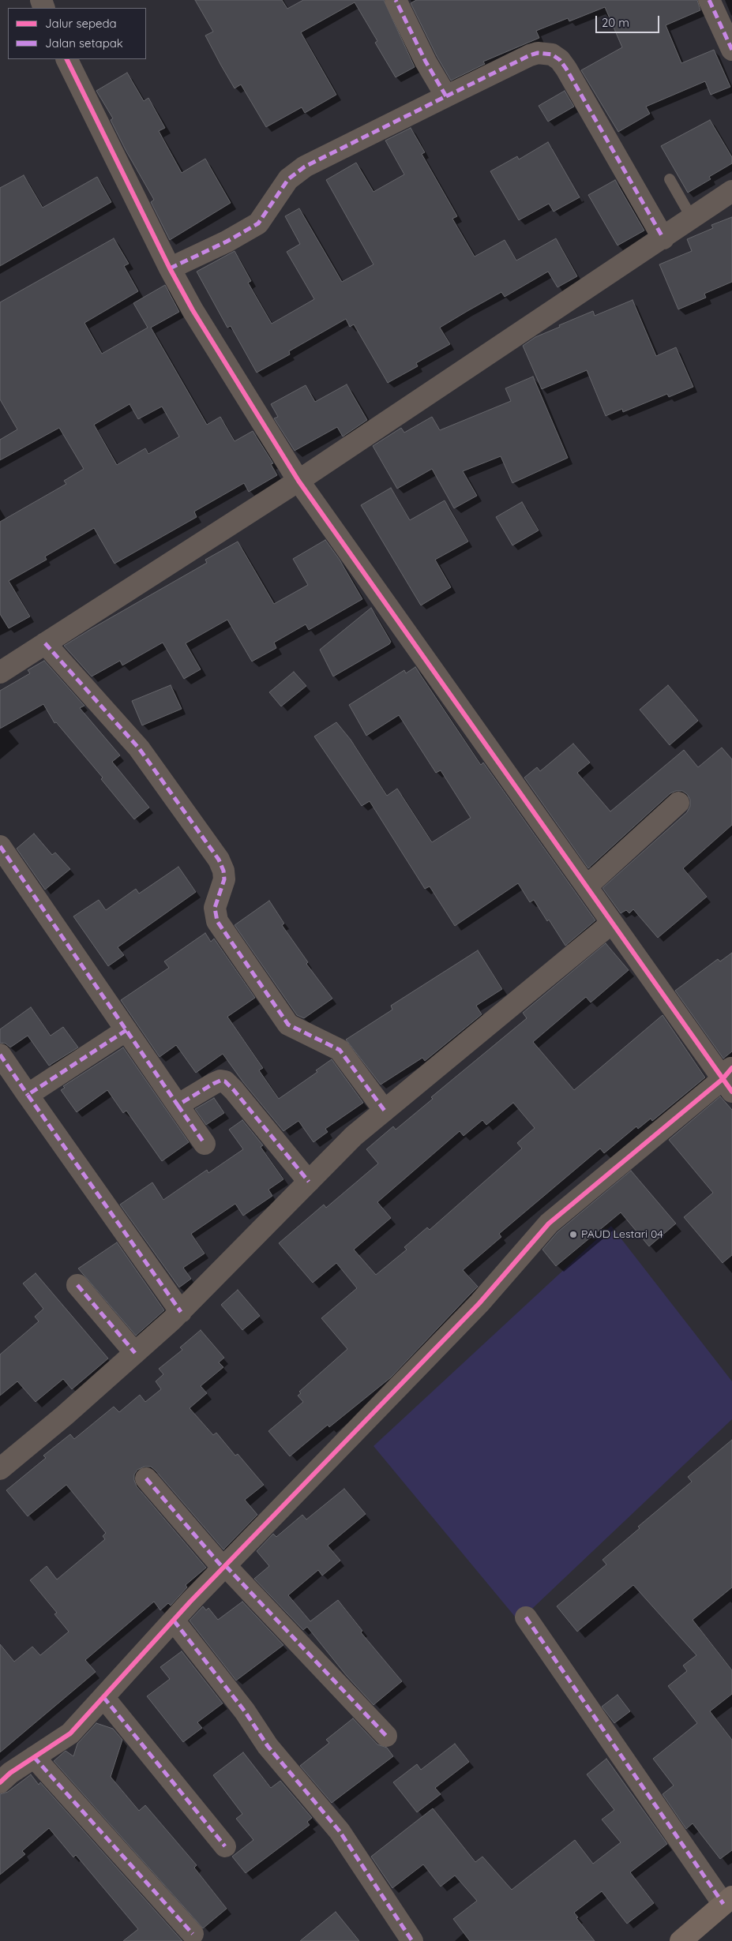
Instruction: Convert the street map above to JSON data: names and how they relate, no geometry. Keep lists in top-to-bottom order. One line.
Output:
{"places":["PAUD Lestari 04"],"legend":["Jalur sepeda","Jalan setapak"],"scale_bar":"20 m"}
